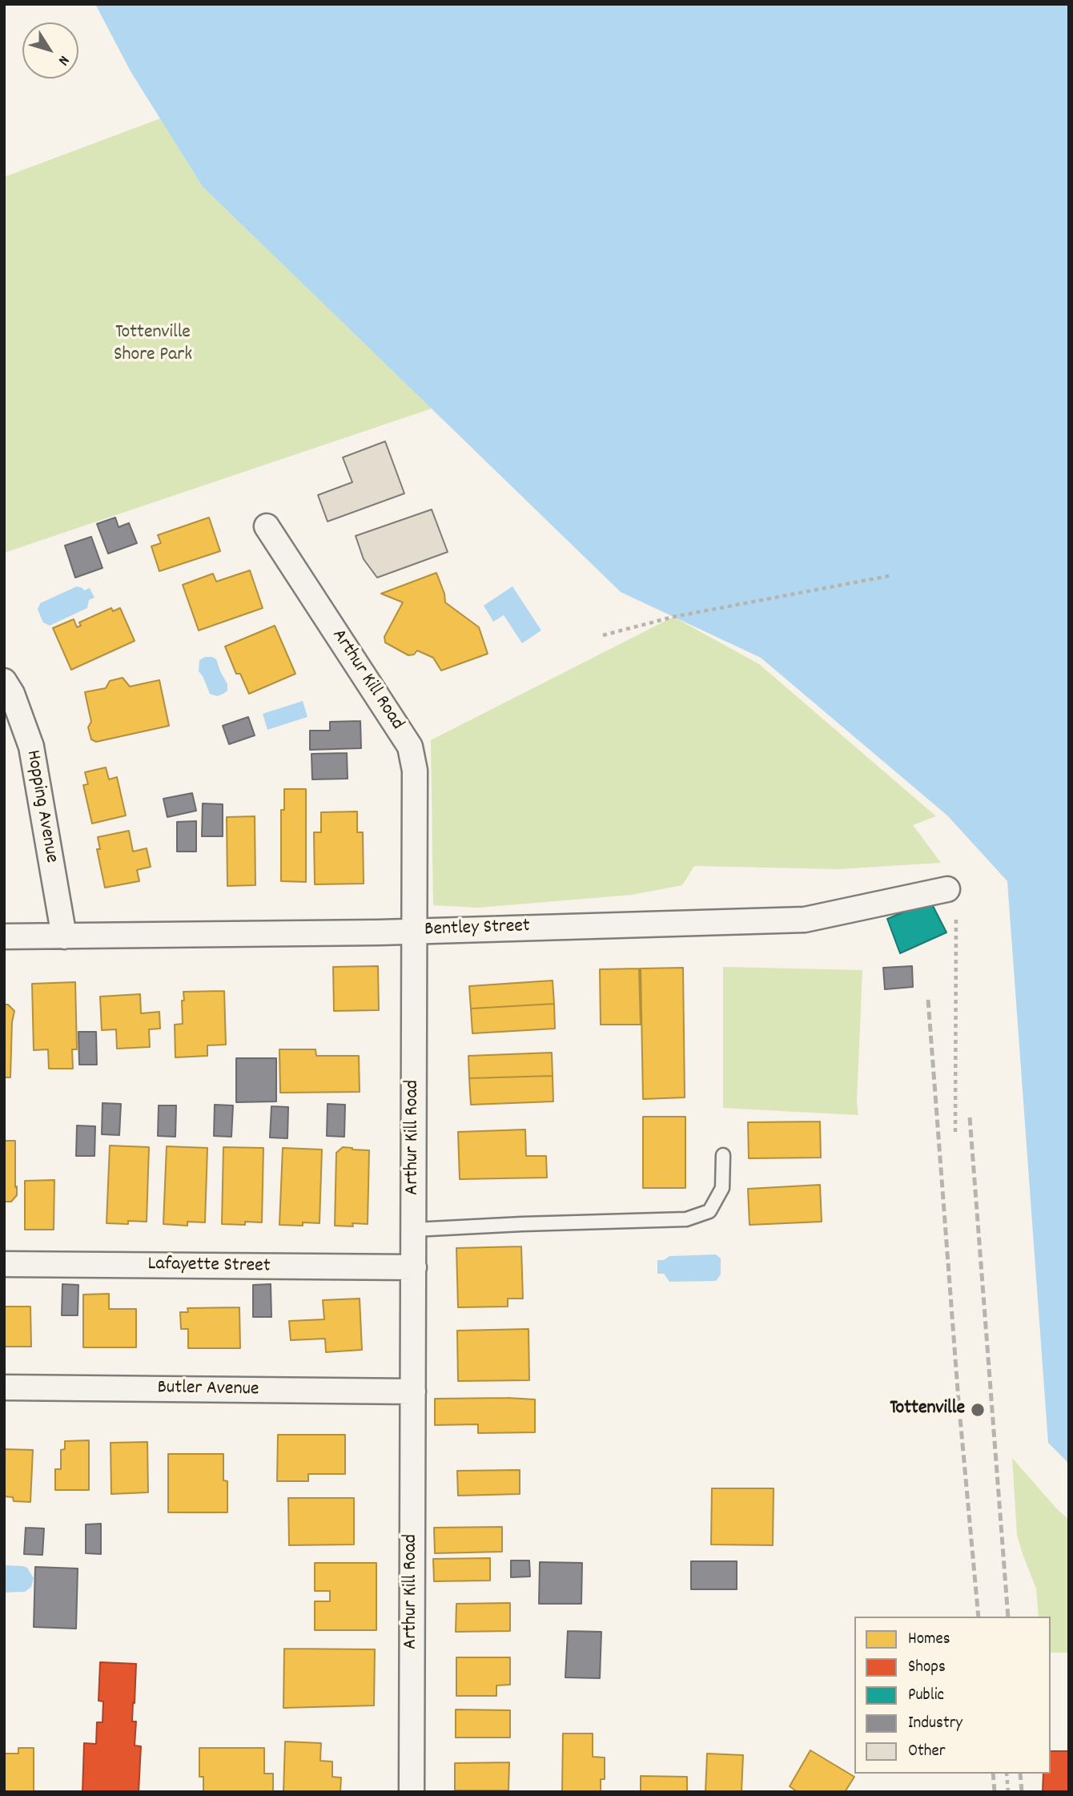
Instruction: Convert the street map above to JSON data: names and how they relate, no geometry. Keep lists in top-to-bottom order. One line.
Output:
{"streets":{"street":["Arthur Kill Road","Hopping Avenue","Bentley Street","Lafayette Street","Butler Avenue"]},"crossings":[["Arthur Kill Road","Bentley Street"],["Arthur Kill Road","Lafayette Street"],["Arthur Kill Road","Butler Avenue"],["Hopping Avenue","Bentley Street"]],"parks":["Tottenville Shore Park"],"places":["Tottenville"],"legend":["Homes","Shops","Public","Industry","Other"],"north":"bottom right"}
